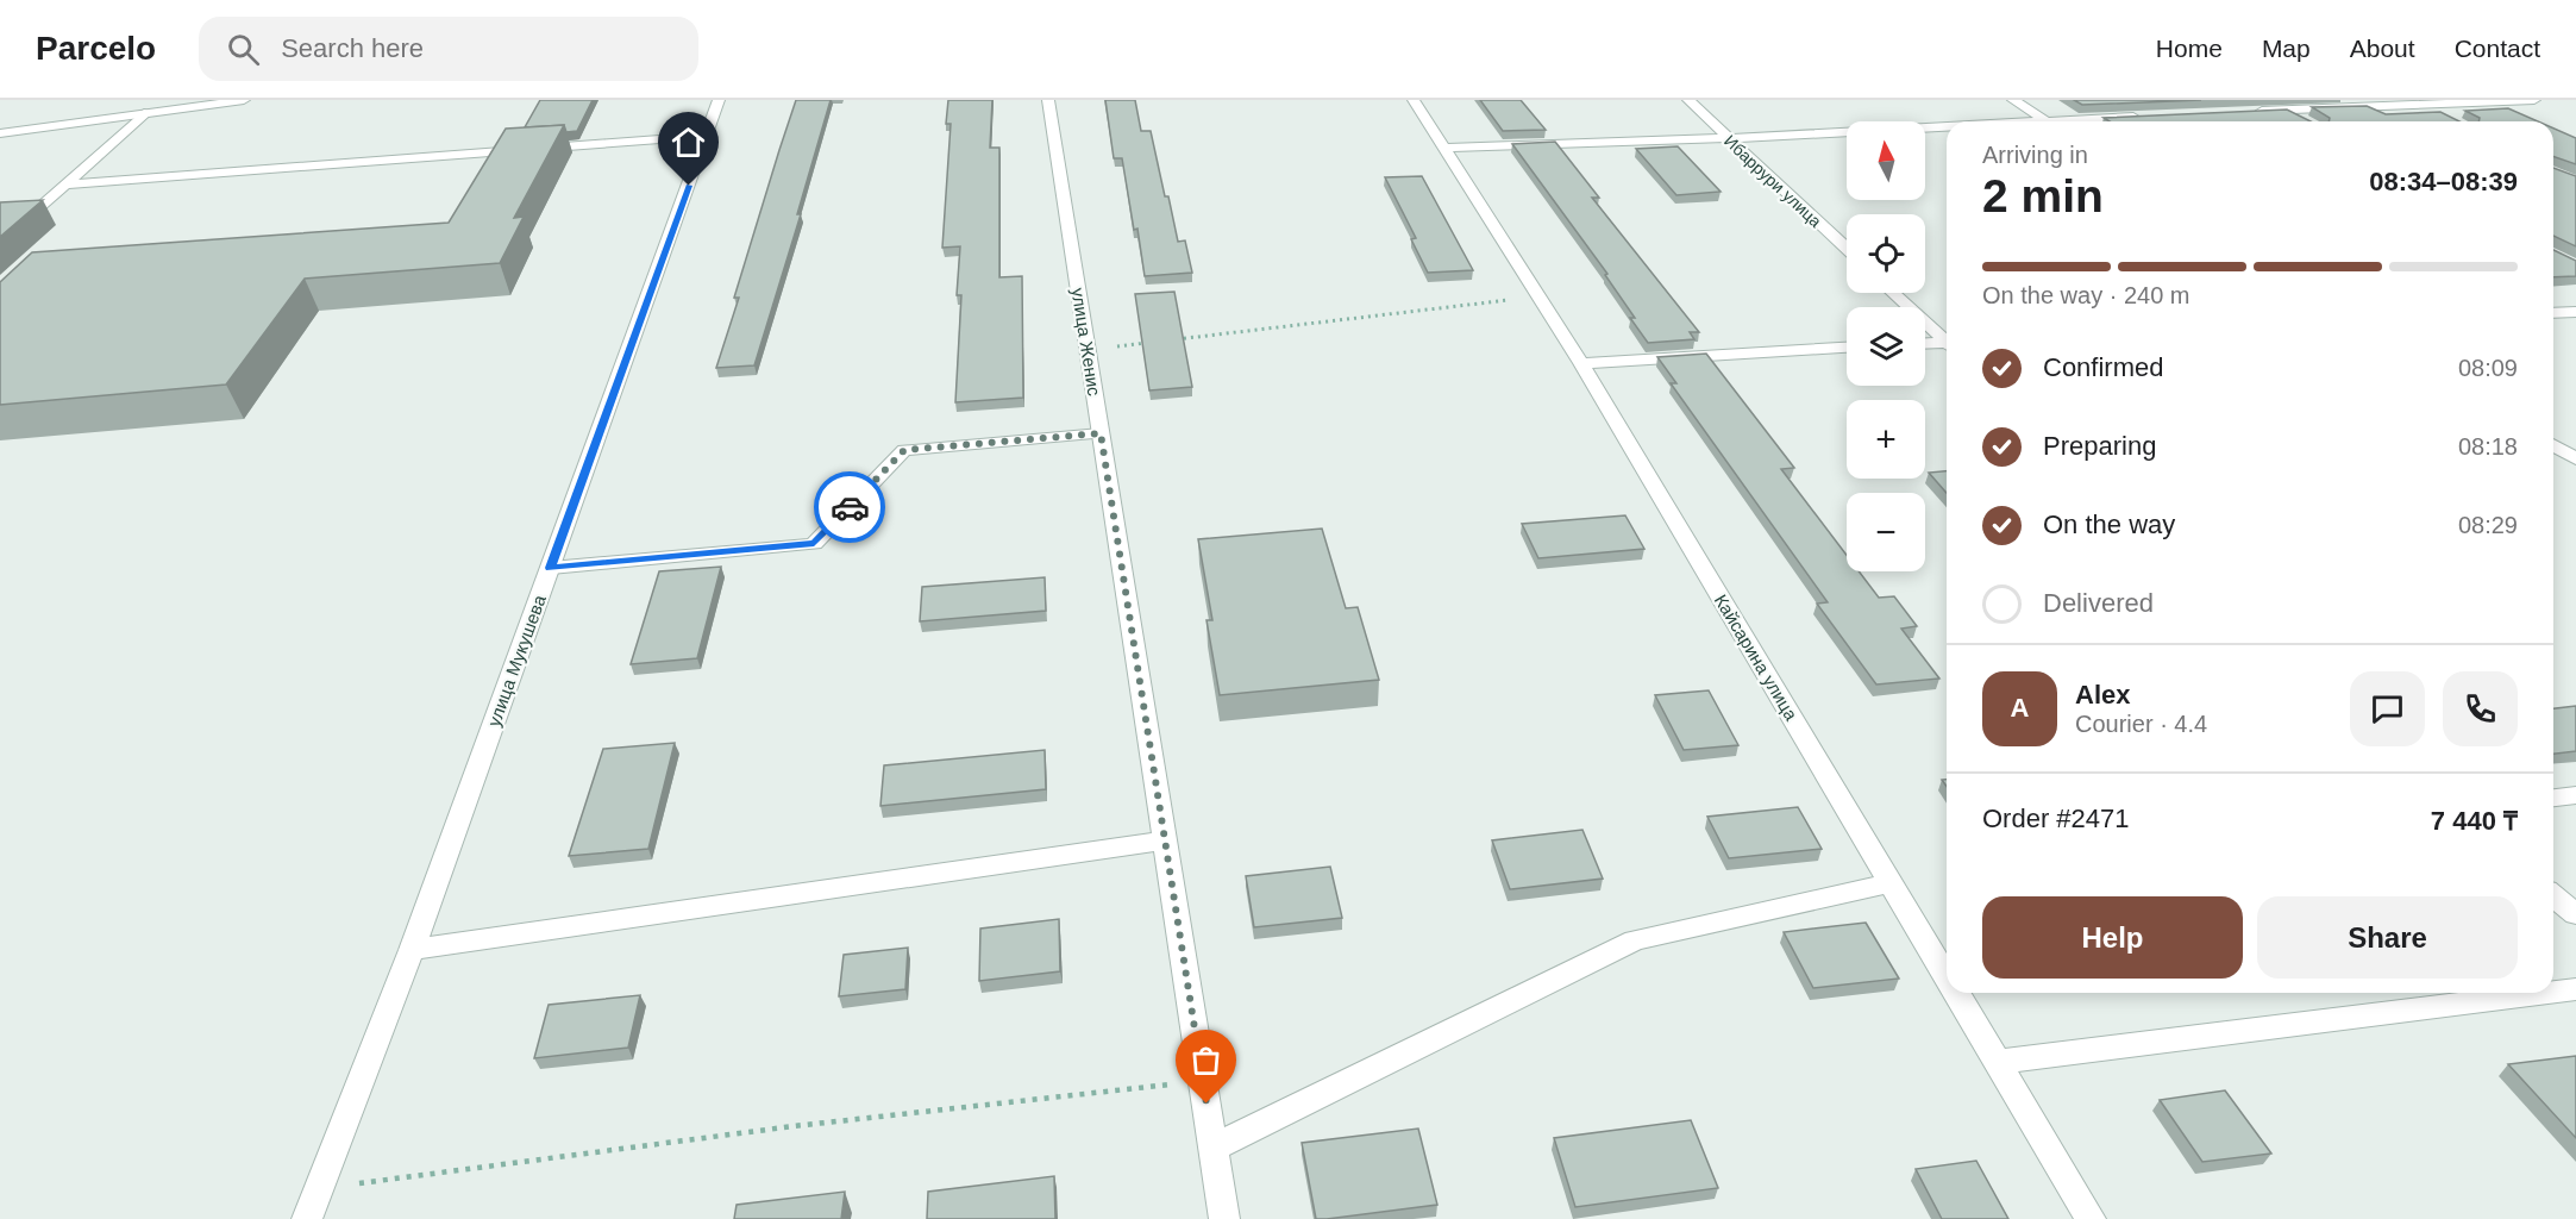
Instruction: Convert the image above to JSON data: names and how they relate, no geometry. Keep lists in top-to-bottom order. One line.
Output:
{"streets":{"street":["Ибаррури улица","улица Женис","Кайсарина улица","улица Мукушева"]},"north":"top","page":{"header":"Parcelo","search":"Search here","nav":["Home","Map","About","Contact"],"map_buttons":["+","−"],"heading":["2 min","Arriving in","08:34–08:39"],"panel":["Alex","Courier · 4.4","Order #2471","7 440 ₸"],"bar":"On the way · 240 m","list":[["Confirmed","08:09"],["Preparing","08:18"],["On the way","08:29"],"Delivered"],"round":"A","buttons":["Help","Share"]}}
